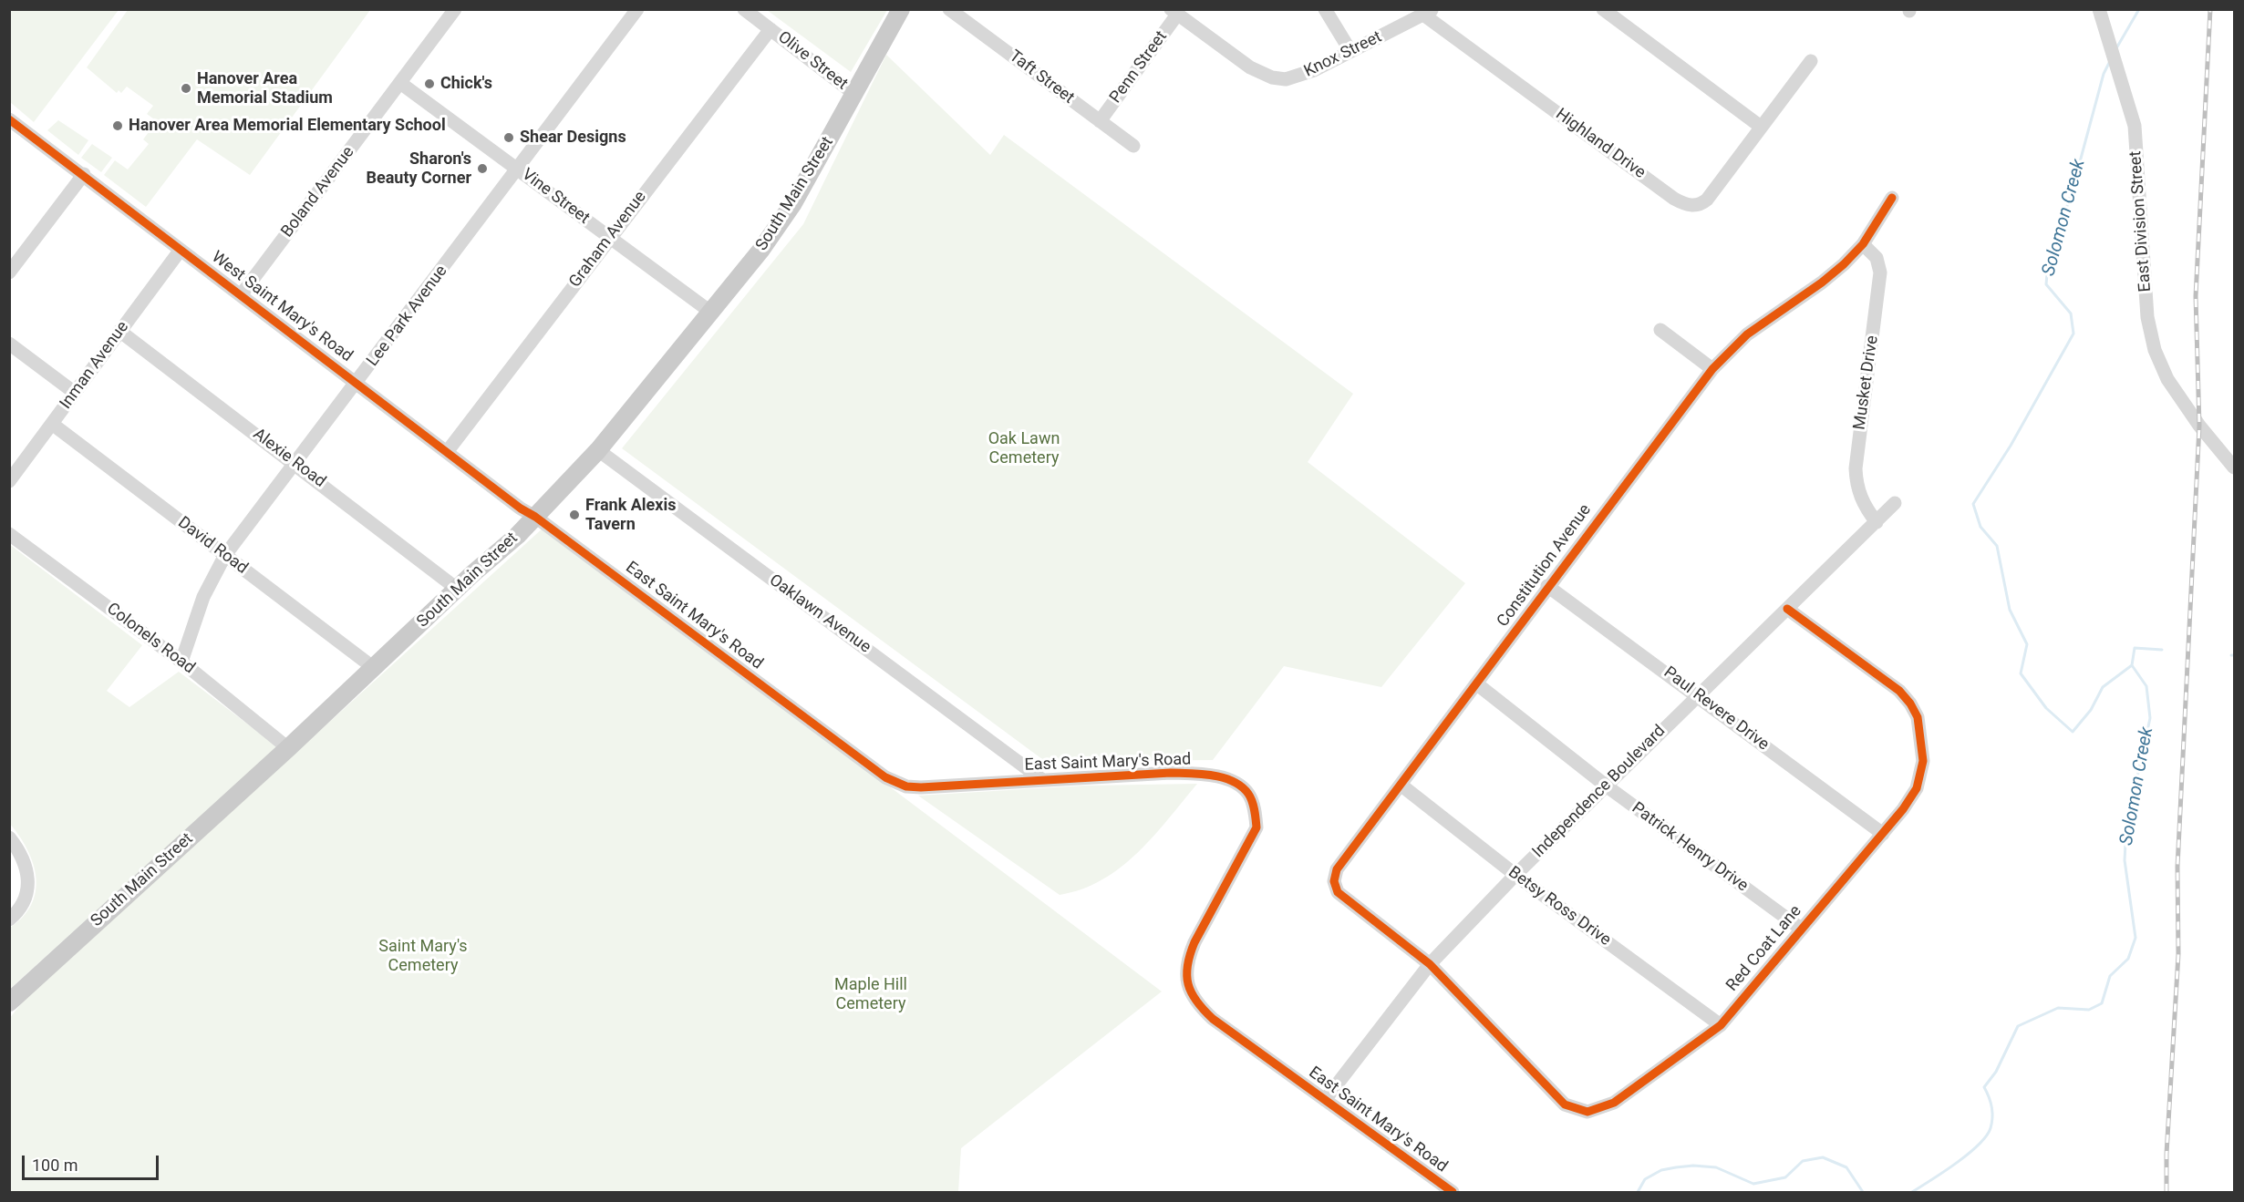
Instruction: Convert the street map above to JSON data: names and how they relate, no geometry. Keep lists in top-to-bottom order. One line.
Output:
{"streets":{"main road":["South Main Street"],"street":["Knox Street","Olive Street","Penn Street","Taft Street","Highland Drive","Boland Avenue","Vine Street","East Division Street","Graham Avenue","West Saint Mary's Road","Lee Park Avenue","Inman Avenue","Musket Drive","Alexie Road","David Road","Constitution Avenue","Oaklawn Avenue","East Saint Mary's Road","Colonels Road","Paul Revere Drive","Independence Boulevard","Patrick Henry Drive","Betsy Ross Drive","Red Coat Lane"]},"crossings":[["Knox Street","Penn Street"],["Knox Street","Highland Drive"],["Olive Street","South Main Street"],["Olive Street","Graham Avenue"],["Penn Street","Taft Street"],["Boland Avenue","Vine Street"],["Boland Avenue","West Saint Mary's Road"],["South Main Street","Vine Street"],["South Main Street","West Saint Mary's Road"],["South Main Street","Alexie Road"],["South Main Street","David Road"],["South Main Street","Oaklawn Avenue"],["South Main Street","East Saint Mary's Road"],["South Main Street","Colonels Road"],["Vine Street","Graham Avenue"],["Vine Street","Lee Park Avenue"],["Graham Avenue","West Saint Mary's Road"],["West Saint Mary's Road","Lee Park Avenue"],["West Saint Mary's Road","Inman Avenue"],["West Saint Mary's Road","East Saint Mary's Road"],["Lee Park Avenue","Alexie Road"],["Lee Park Avenue","David Road"],["Lee Park Avenue","Colonels Road"],["Inman Avenue","Alexie Road"],["Inman Avenue","David Road"],["Musket Drive","Constitution Avenue"],["Musket Drive","Independence Boulevard"],["Constitution Avenue","Paul Revere Drive"],["Constitution Avenue","Independence Boulevard"],["Constitution Avenue","Patrick Henry Drive"],["Constitution Avenue","Betsy Ross Drive"],["Constitution Avenue","Red Coat Lane"],["Oaklawn Avenue","East Saint Mary's Road"],["East Saint Mary's Road","Independence Boulevard"],["Paul Revere Drive","Independence Boulevard"],["Paul Revere Drive","Red Coat Lane"],["Independence Boulevard","Patrick Henry Drive"],["Independence Boulevard","Betsy Ross Drive"],["Independence Boulevard","Red Coat Lane"],["Patrick Henry Drive","Red Coat Lane"],["Betsy Ross Drive","Red Coat Lane"]],"water":["Solomon Creek"],"parks":["Oak Lawn Cemetery","Saint Mary's Cemetery","Maple Hill Cemetery"],"places":["Chick's","Hanover Area Memorial Stadium","Hanover Area Memorial Elementary School","Shear Designs","Sharon's Beauty Corner","Frank Alexis Tavern"],"scale_bar":"100 m"}
